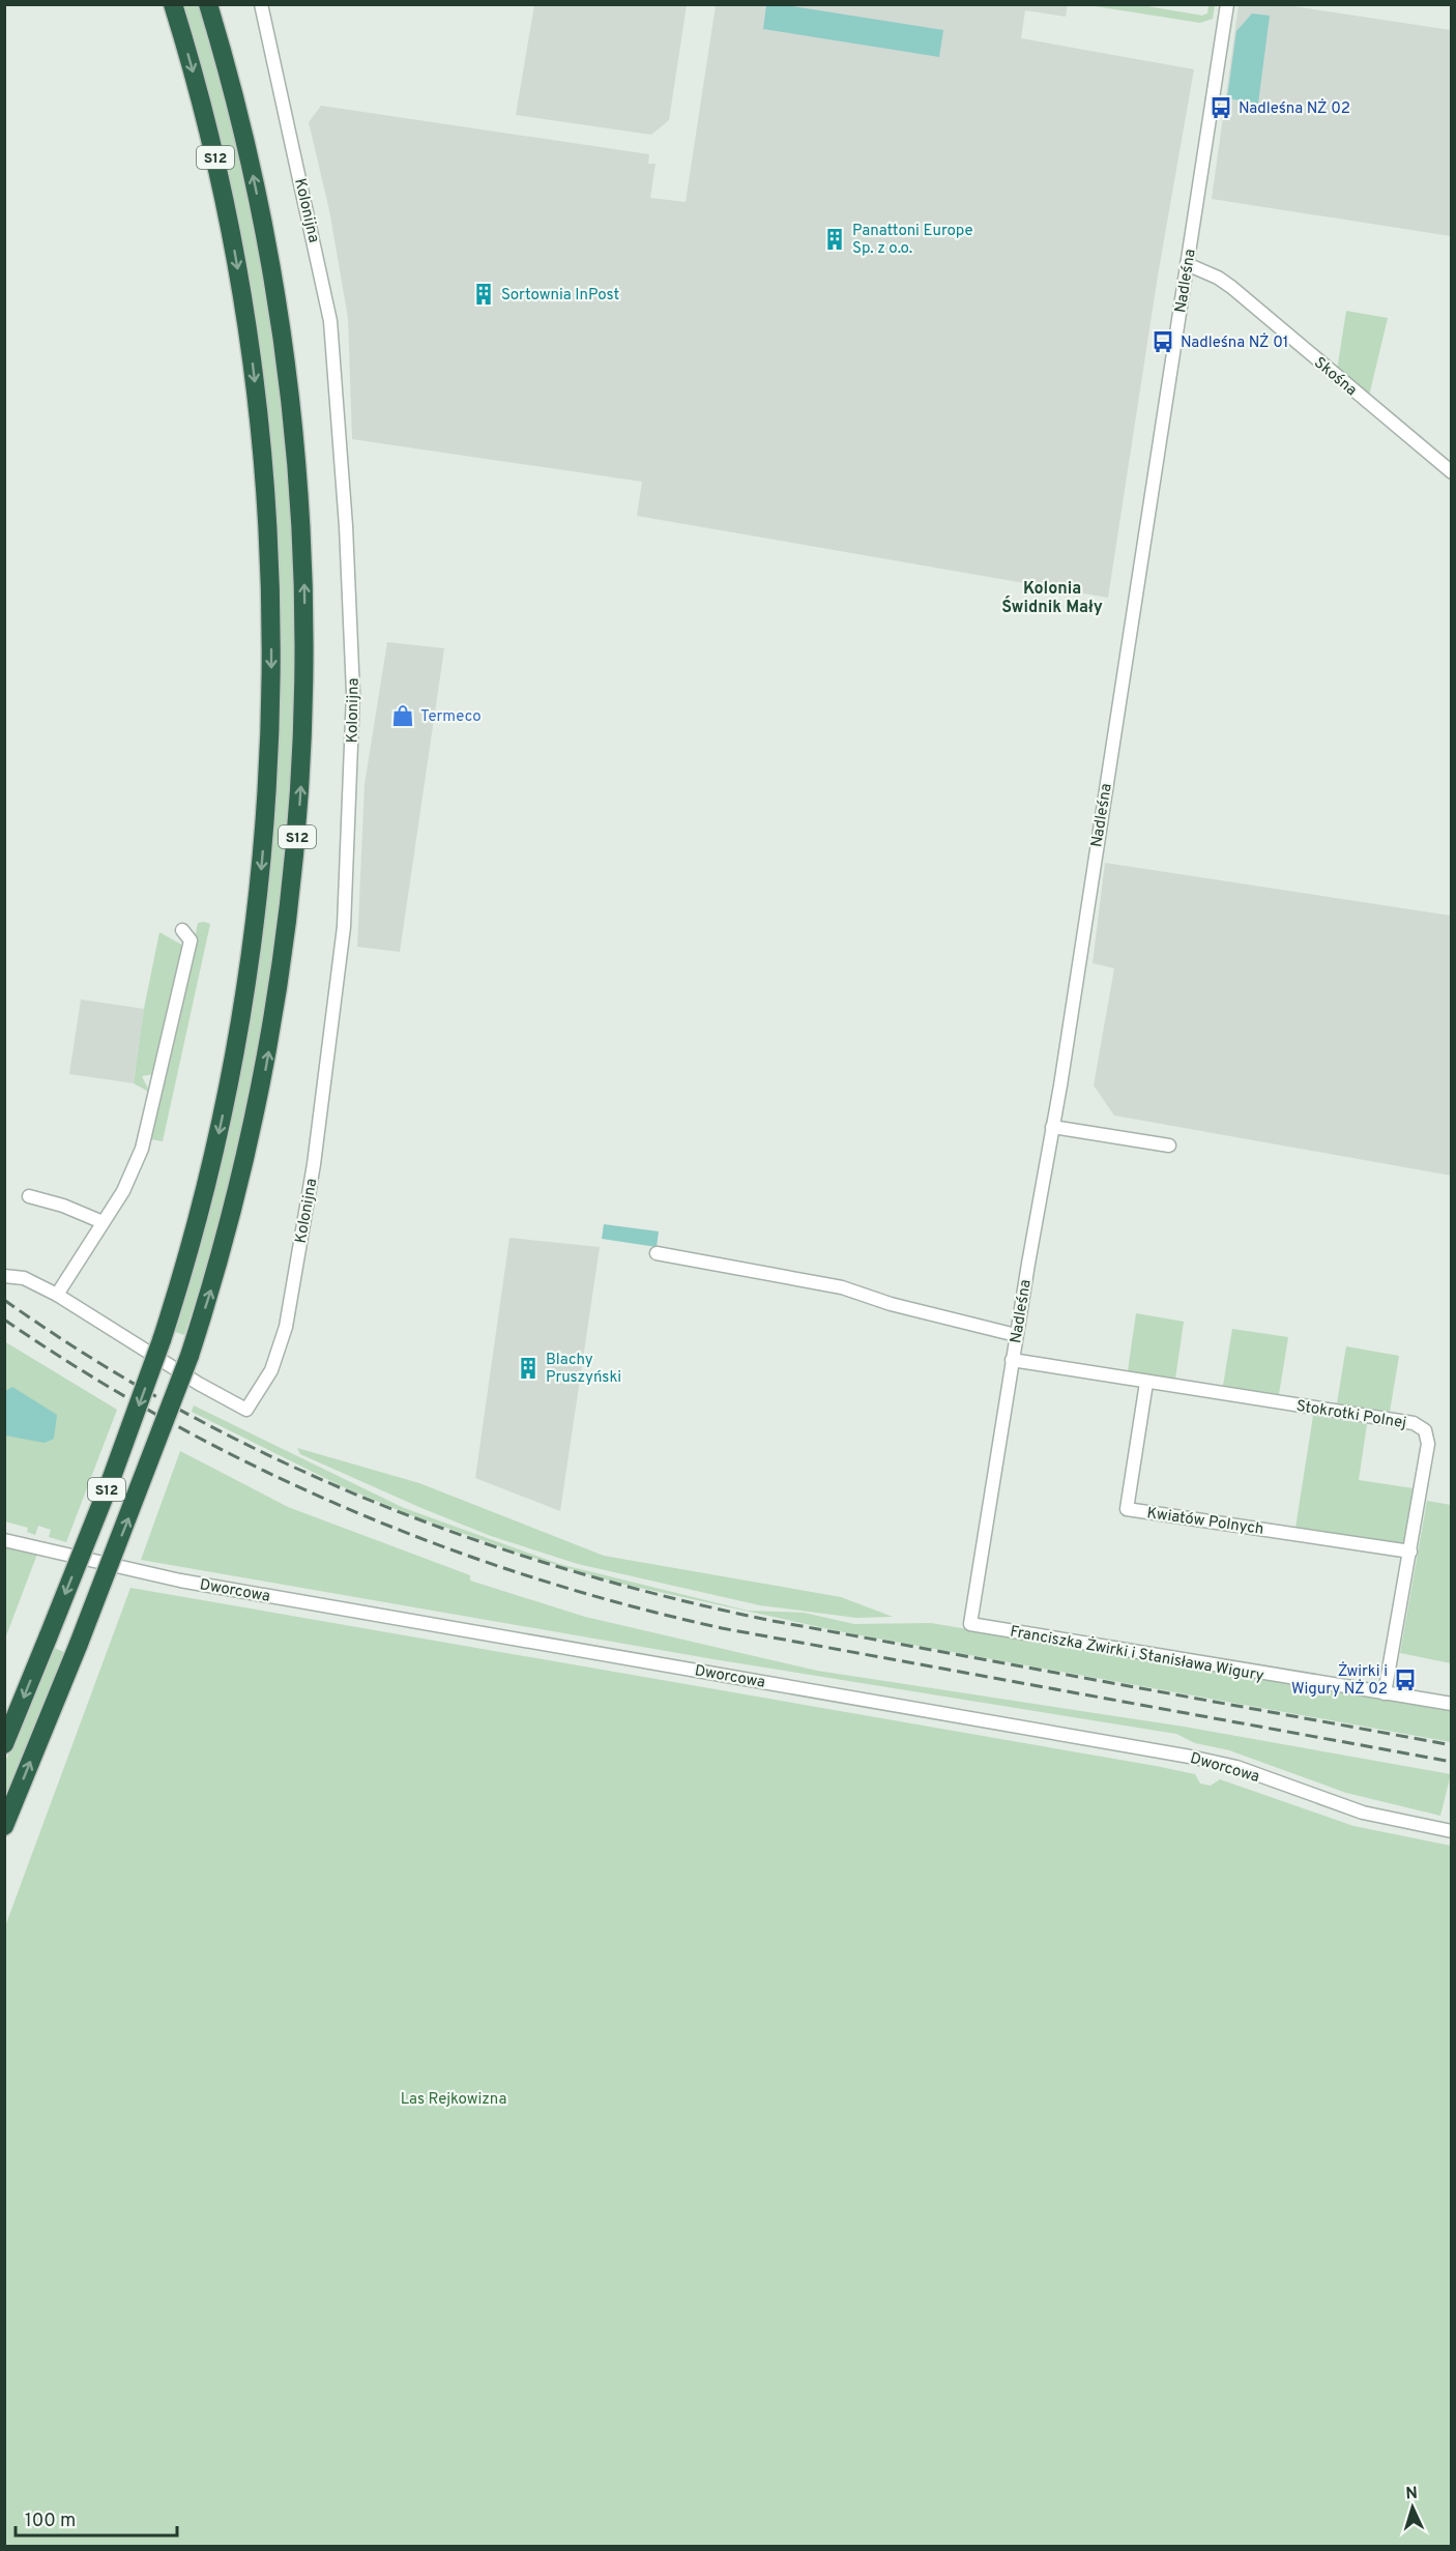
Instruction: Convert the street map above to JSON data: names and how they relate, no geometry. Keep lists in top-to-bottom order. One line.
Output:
{"streets":{"highway":["S12"],"street":["Kolonijna","Nadleśna","Skośna","Stokrotki Polnej","Kwiatów Polnych","Dworcowa","Franciszka Żwirki i Stanisława Wigury"]},"crossings":[["Nadleśna","Skośna"],["Nadleśna","Stokrotki Polnej"],["Nadleśna","Franciszka Żwirki i Stanisława Wigury"],["Stokrotki Polnej","Kwiatów Polnych"],["Stokrotki Polnej","Franciszka Żwirki i Stanisława Wigury"]],"districts":["Kolonia Świdnik Mały"],"parks":["Las Rejkowizna"],"places":{"bus stop":["Nadleśna NŻ 02","Nadleśna NŻ 01","Żwirki i Wigury NŻ 02"],"building":["Panattoni Europe Sp. z o.o.","Sortownia InPost","Blachy Pruszyński"],"shop":["Termeco"]},"scale_bar":"100 m","north":"top"}
